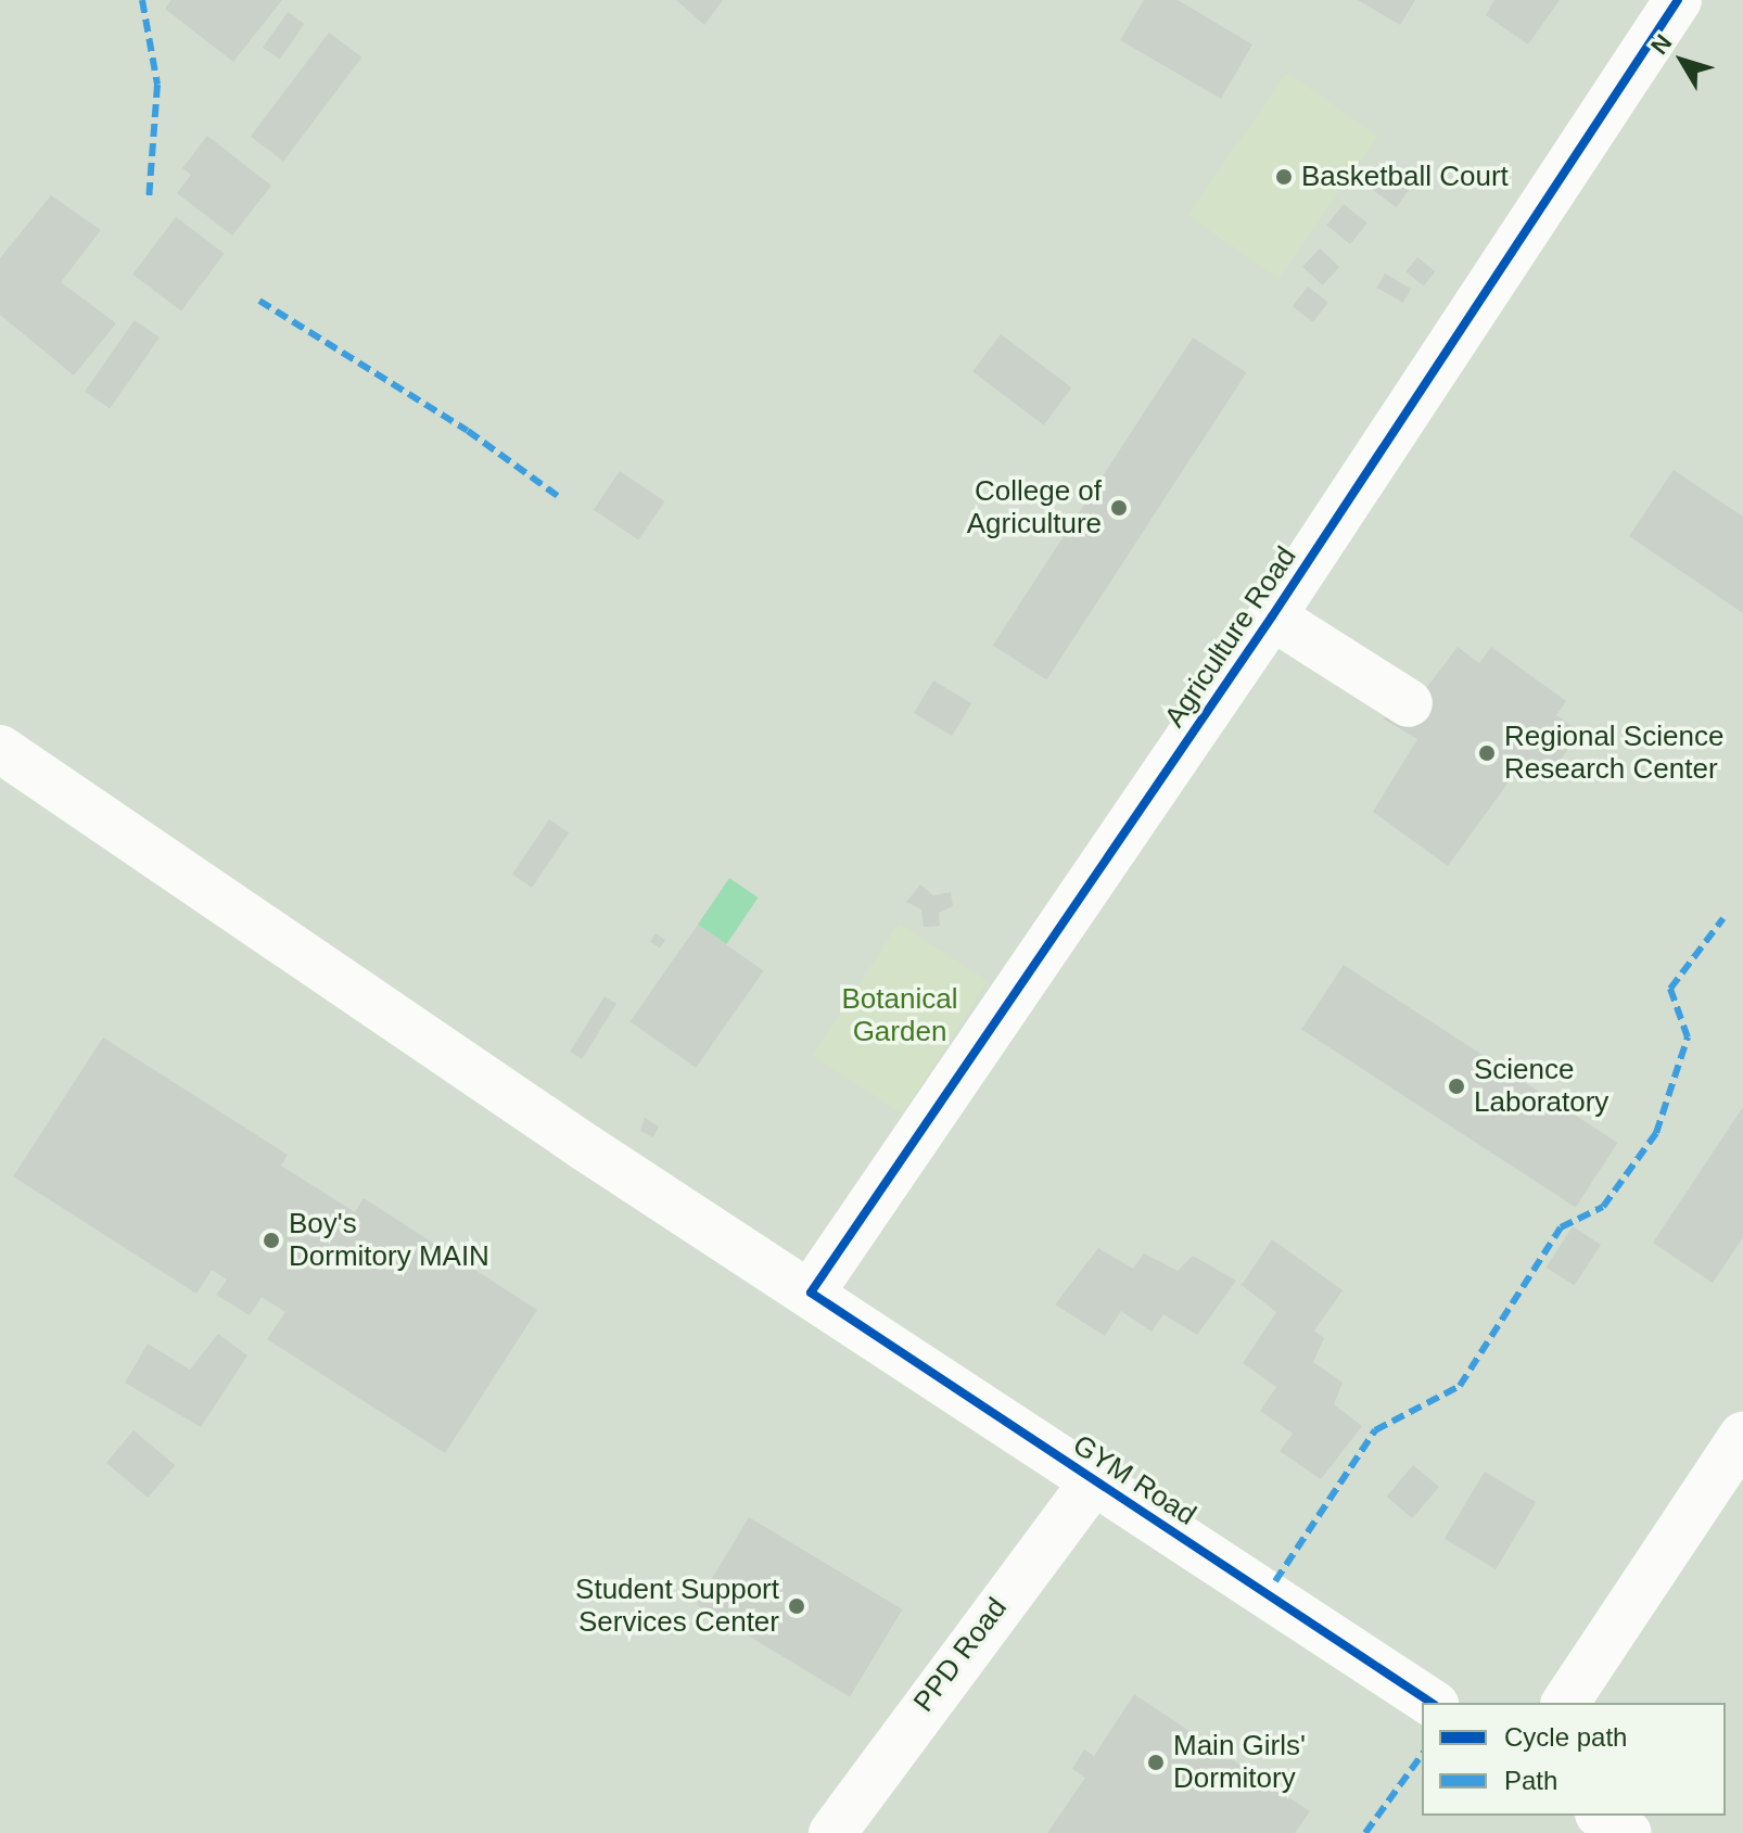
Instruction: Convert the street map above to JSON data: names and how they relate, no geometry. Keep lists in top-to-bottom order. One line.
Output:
{"streets":{"street":["Agriculture Road","GYM Road","PPD Road"]},"crossings":[["Agriculture Road","GYM Road"],["GYM Road","PPD Road"]],"parks":["Botanical Garden"],"places":["Basketball Court","College of Agriculture","Regional Science Research Center","Science Laboratory","Boy's Dormitory MAIN","Student Support Services Center","Main Girls' Dormitory"],"legend":["Cycle path","Path"],"north":"top left"}
